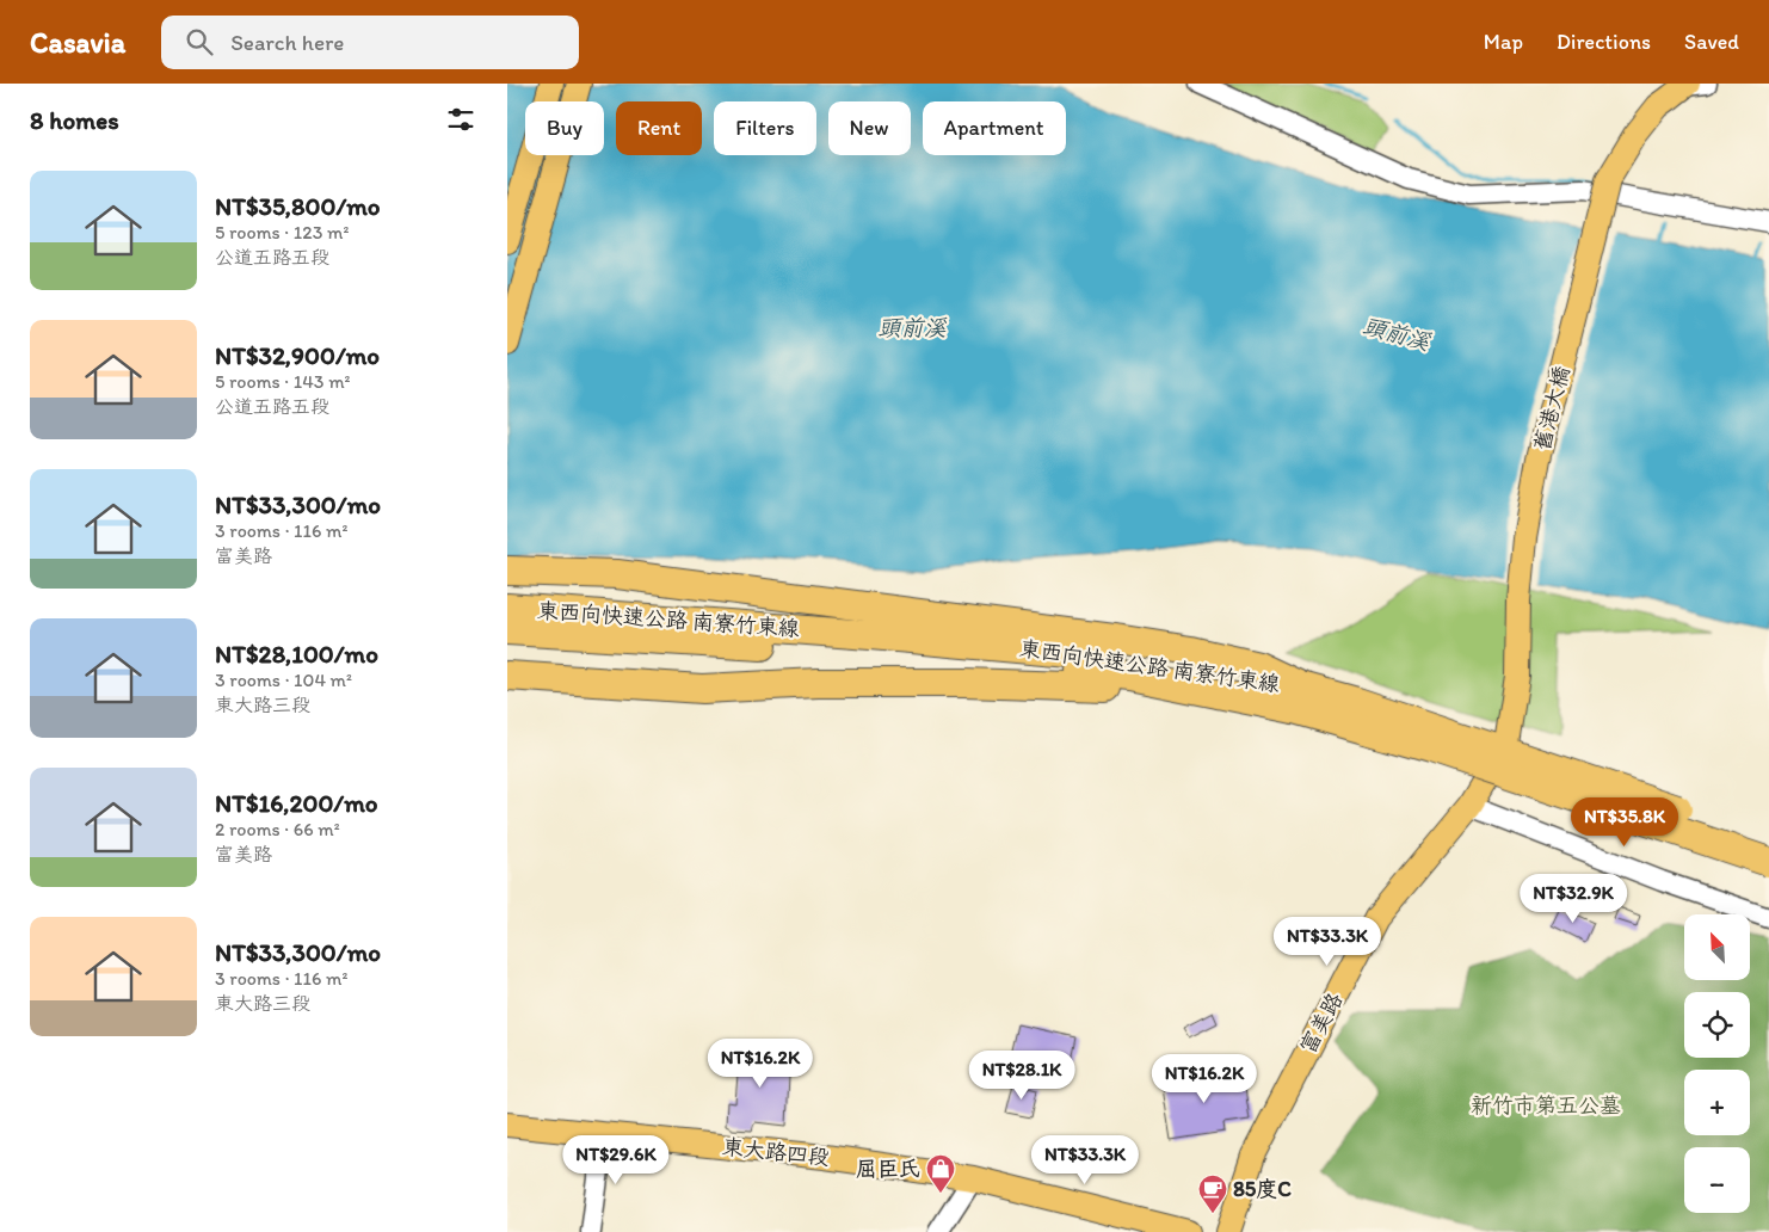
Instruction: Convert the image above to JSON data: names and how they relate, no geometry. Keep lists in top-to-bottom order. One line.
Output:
{"streets":{"highway":["東西向快速公路 南寮竹東線"],"main road":["舊港大橋","富美路","東大路四段"]},"crossings":[["舊港大橋","富美路"]],"water":["頭前溪"],"parks":["新竹市第五公墓"],"places":{"shop":["屈臣氏"],"cafe":["85度C"]},"north":"top left","page":{"header":"Casavia","search":"Search here","nav":["Map","Directions","Saved"],"heading":"8 homes","chip":["Buy","Rent","Filters","New","Apartment"],"list":[{"name":"NT$35,800/mo","note":"5 rooms · 123 m² · 公道五路五段"},{"name":"NT$32,900/mo","note":"5 rooms · 143 m² · 公道五路五段"},{"name":"NT$33,300/mo","note":"3 rooms · 116 m² · 富美路"},{"name":"NT$28,100/mo","note":"3 rooms · 104 m² · 東大路三段"},{"name":"NT$16,200/mo","note":"2 rooms · 66 m² · 富美路"},{"name":"NT$33,300/mo","note":"3 rooms · 116 m² · 東大路三段"}],"price":["NT$35.8K","NT$32.9K","NT$33.3K","NT$16.2K","NT$28.1K","NT$16.2K","NT$29.6K","NT$33.3K"],"map_buttons":["+","−"]}}
